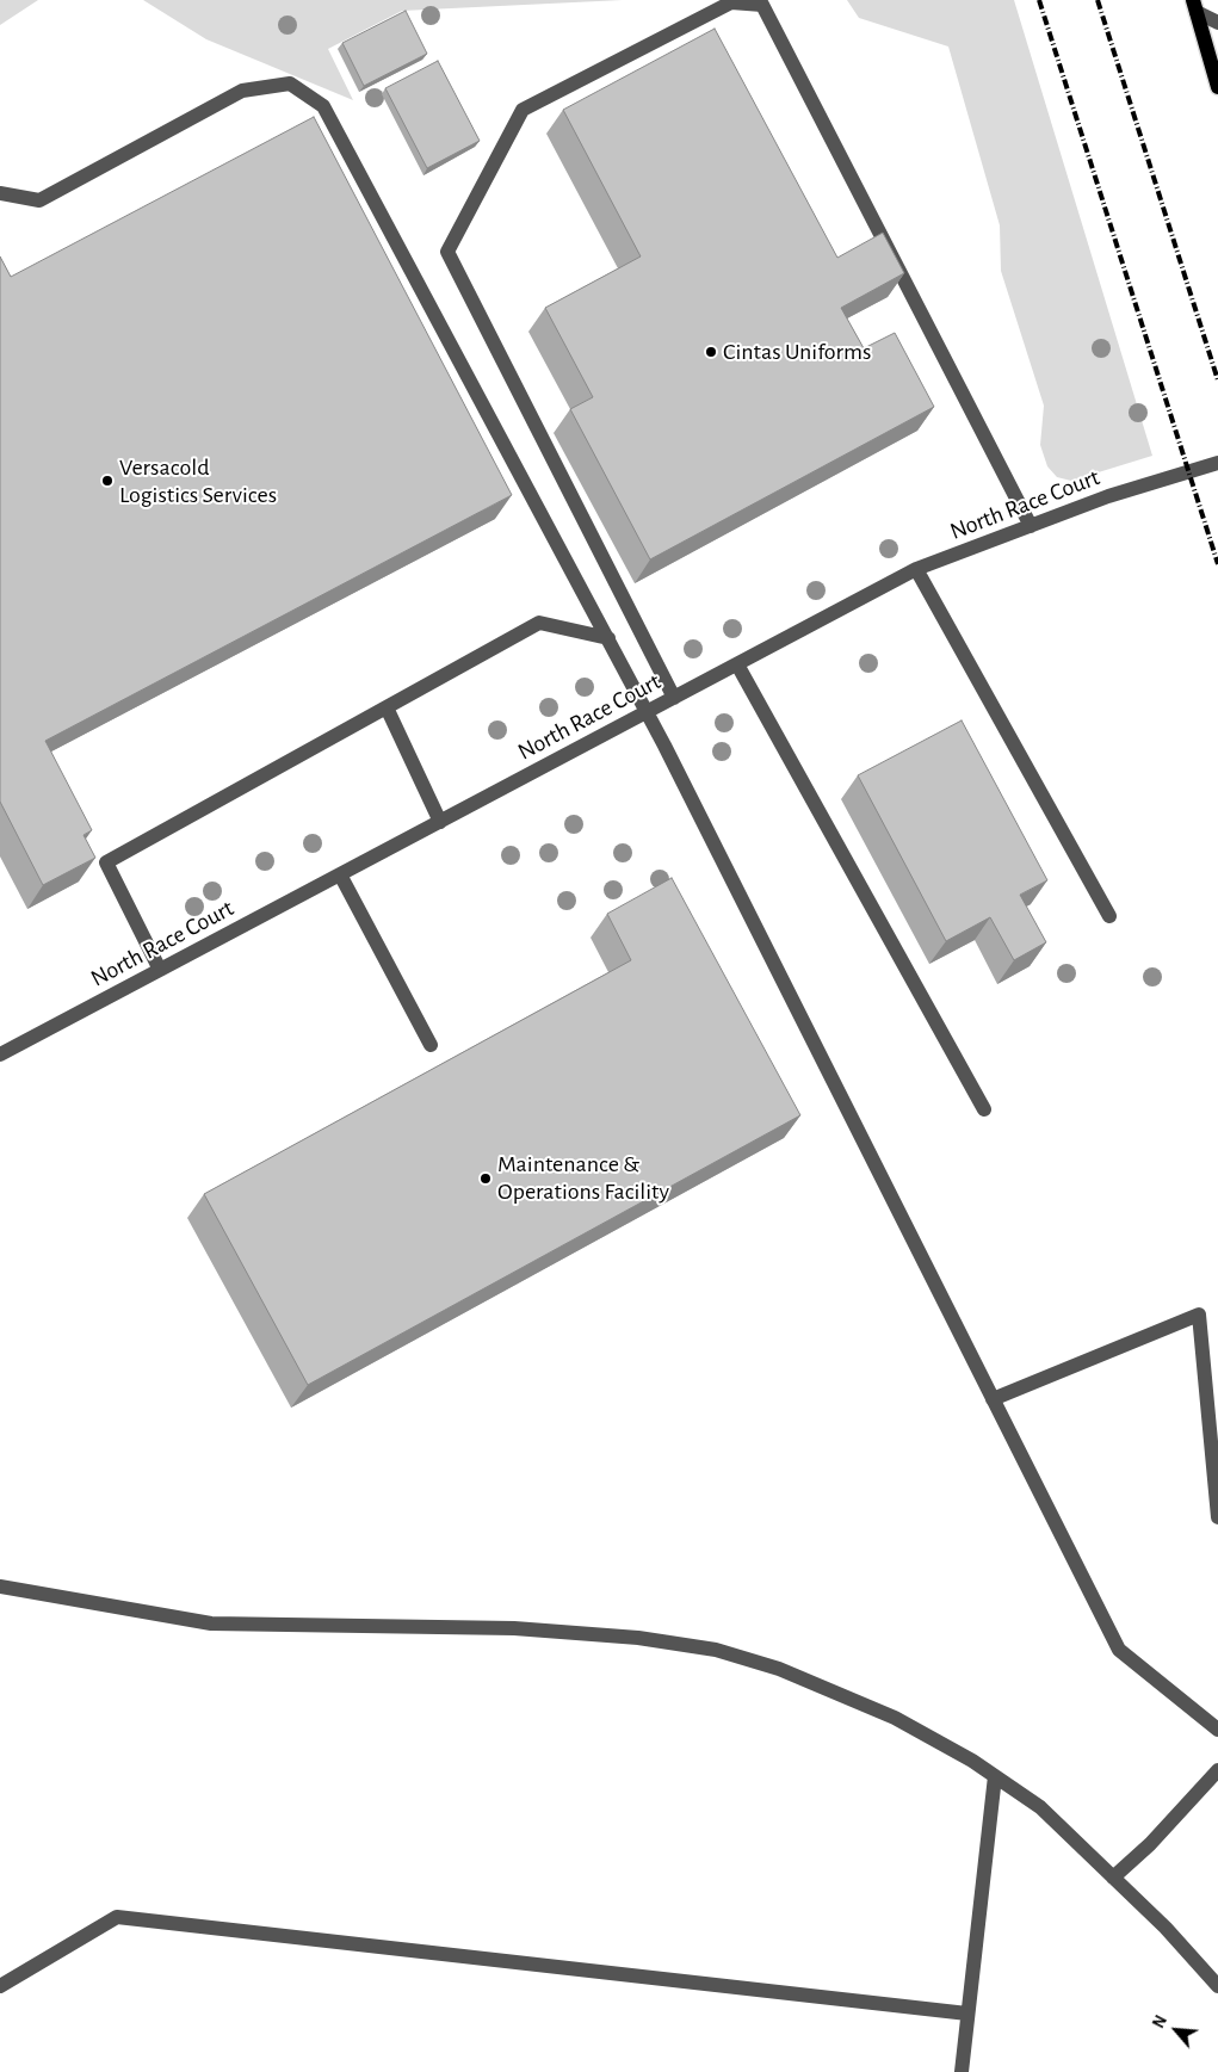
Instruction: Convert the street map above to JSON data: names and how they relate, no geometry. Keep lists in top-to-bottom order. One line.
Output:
{"streets":{"street":["North Race Court"]},"places":["Cintas Uniforms","Versacold Logistics Services","Maintenance & Operations Facility"],"north":"top left"}
